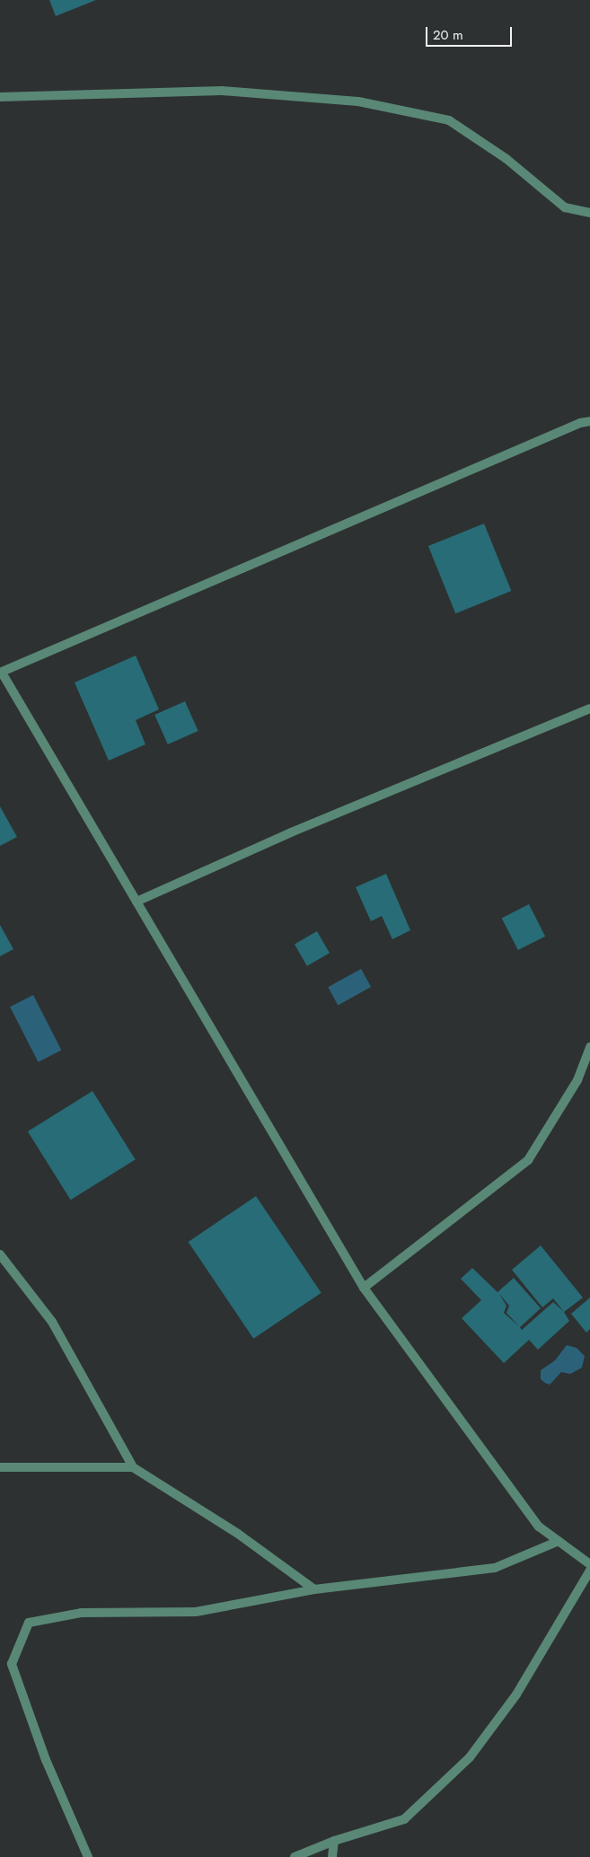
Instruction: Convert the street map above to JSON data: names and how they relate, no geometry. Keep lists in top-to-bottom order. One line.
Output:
{"scale_bar":"20 m"}
